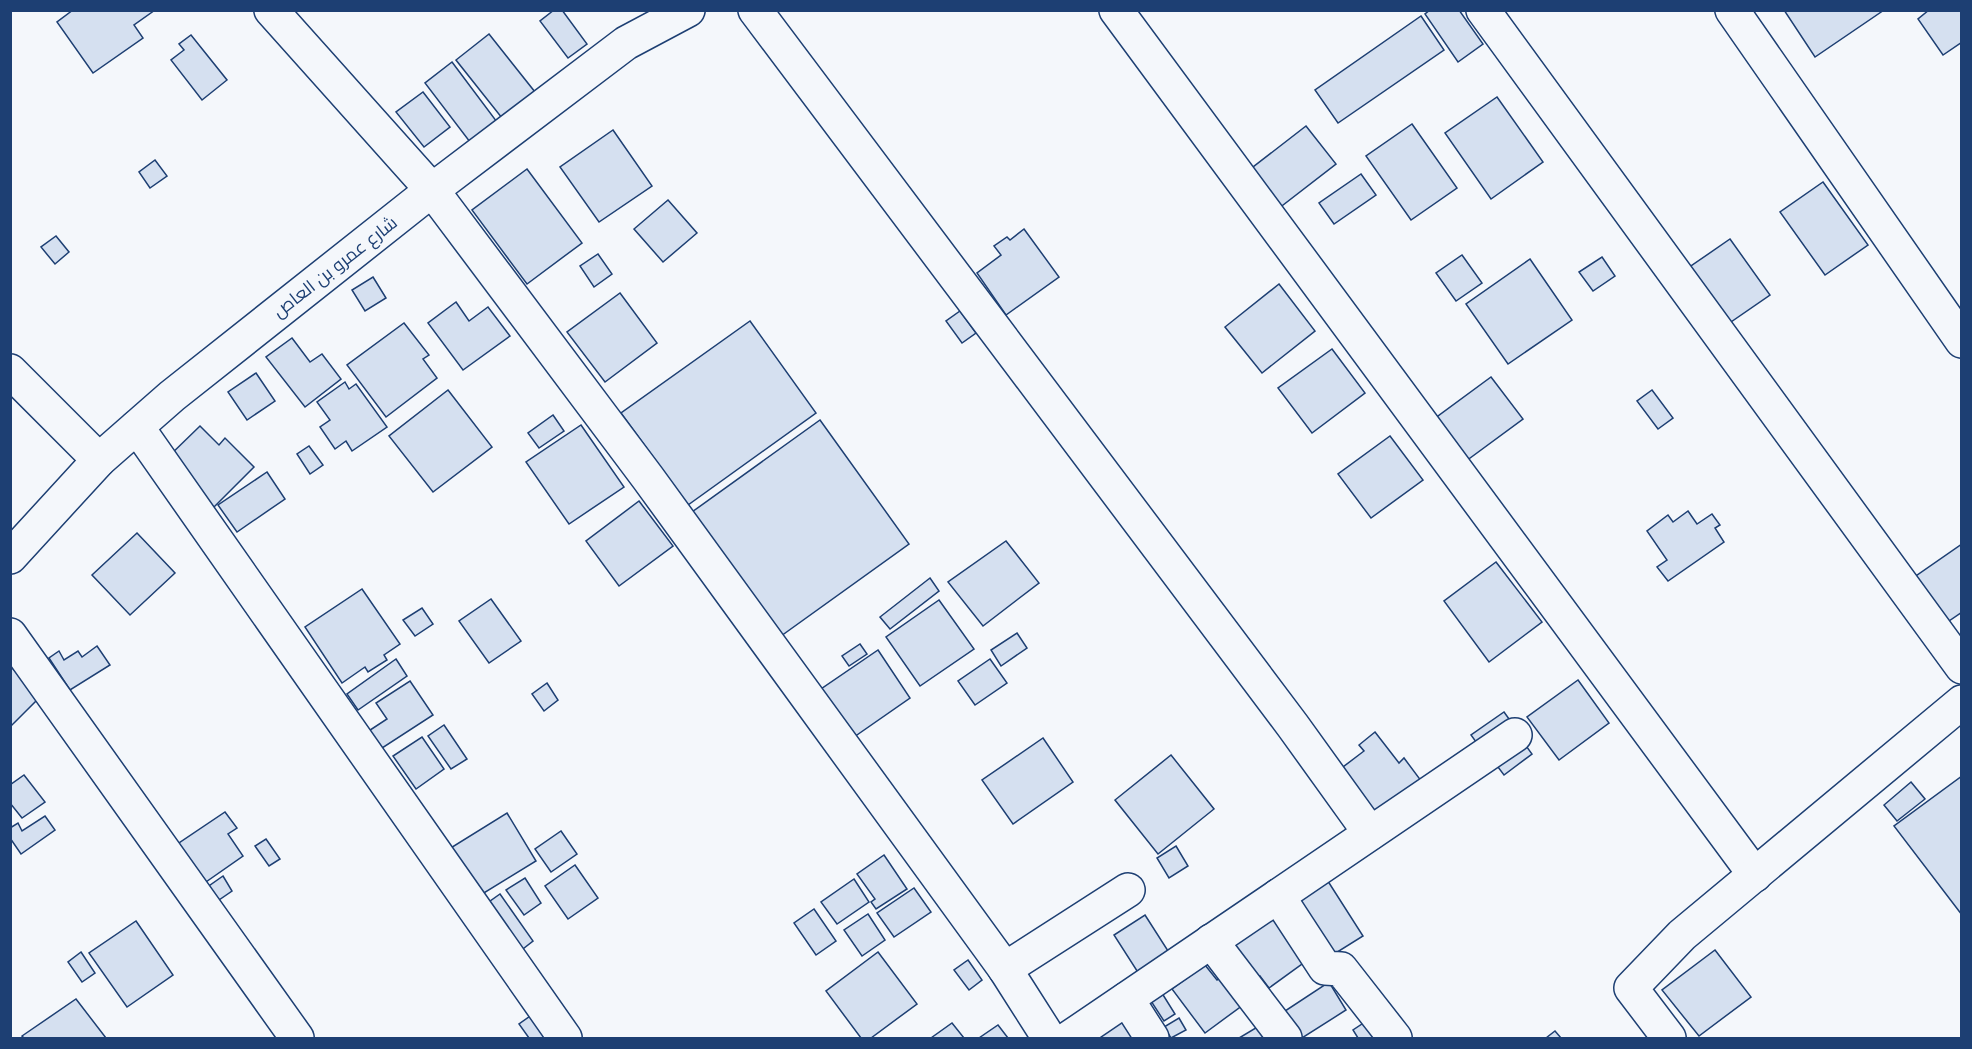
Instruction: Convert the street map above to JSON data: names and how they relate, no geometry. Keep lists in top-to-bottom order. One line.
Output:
{"streets":{"street":["شارع عمرو بن العاص"]}}
